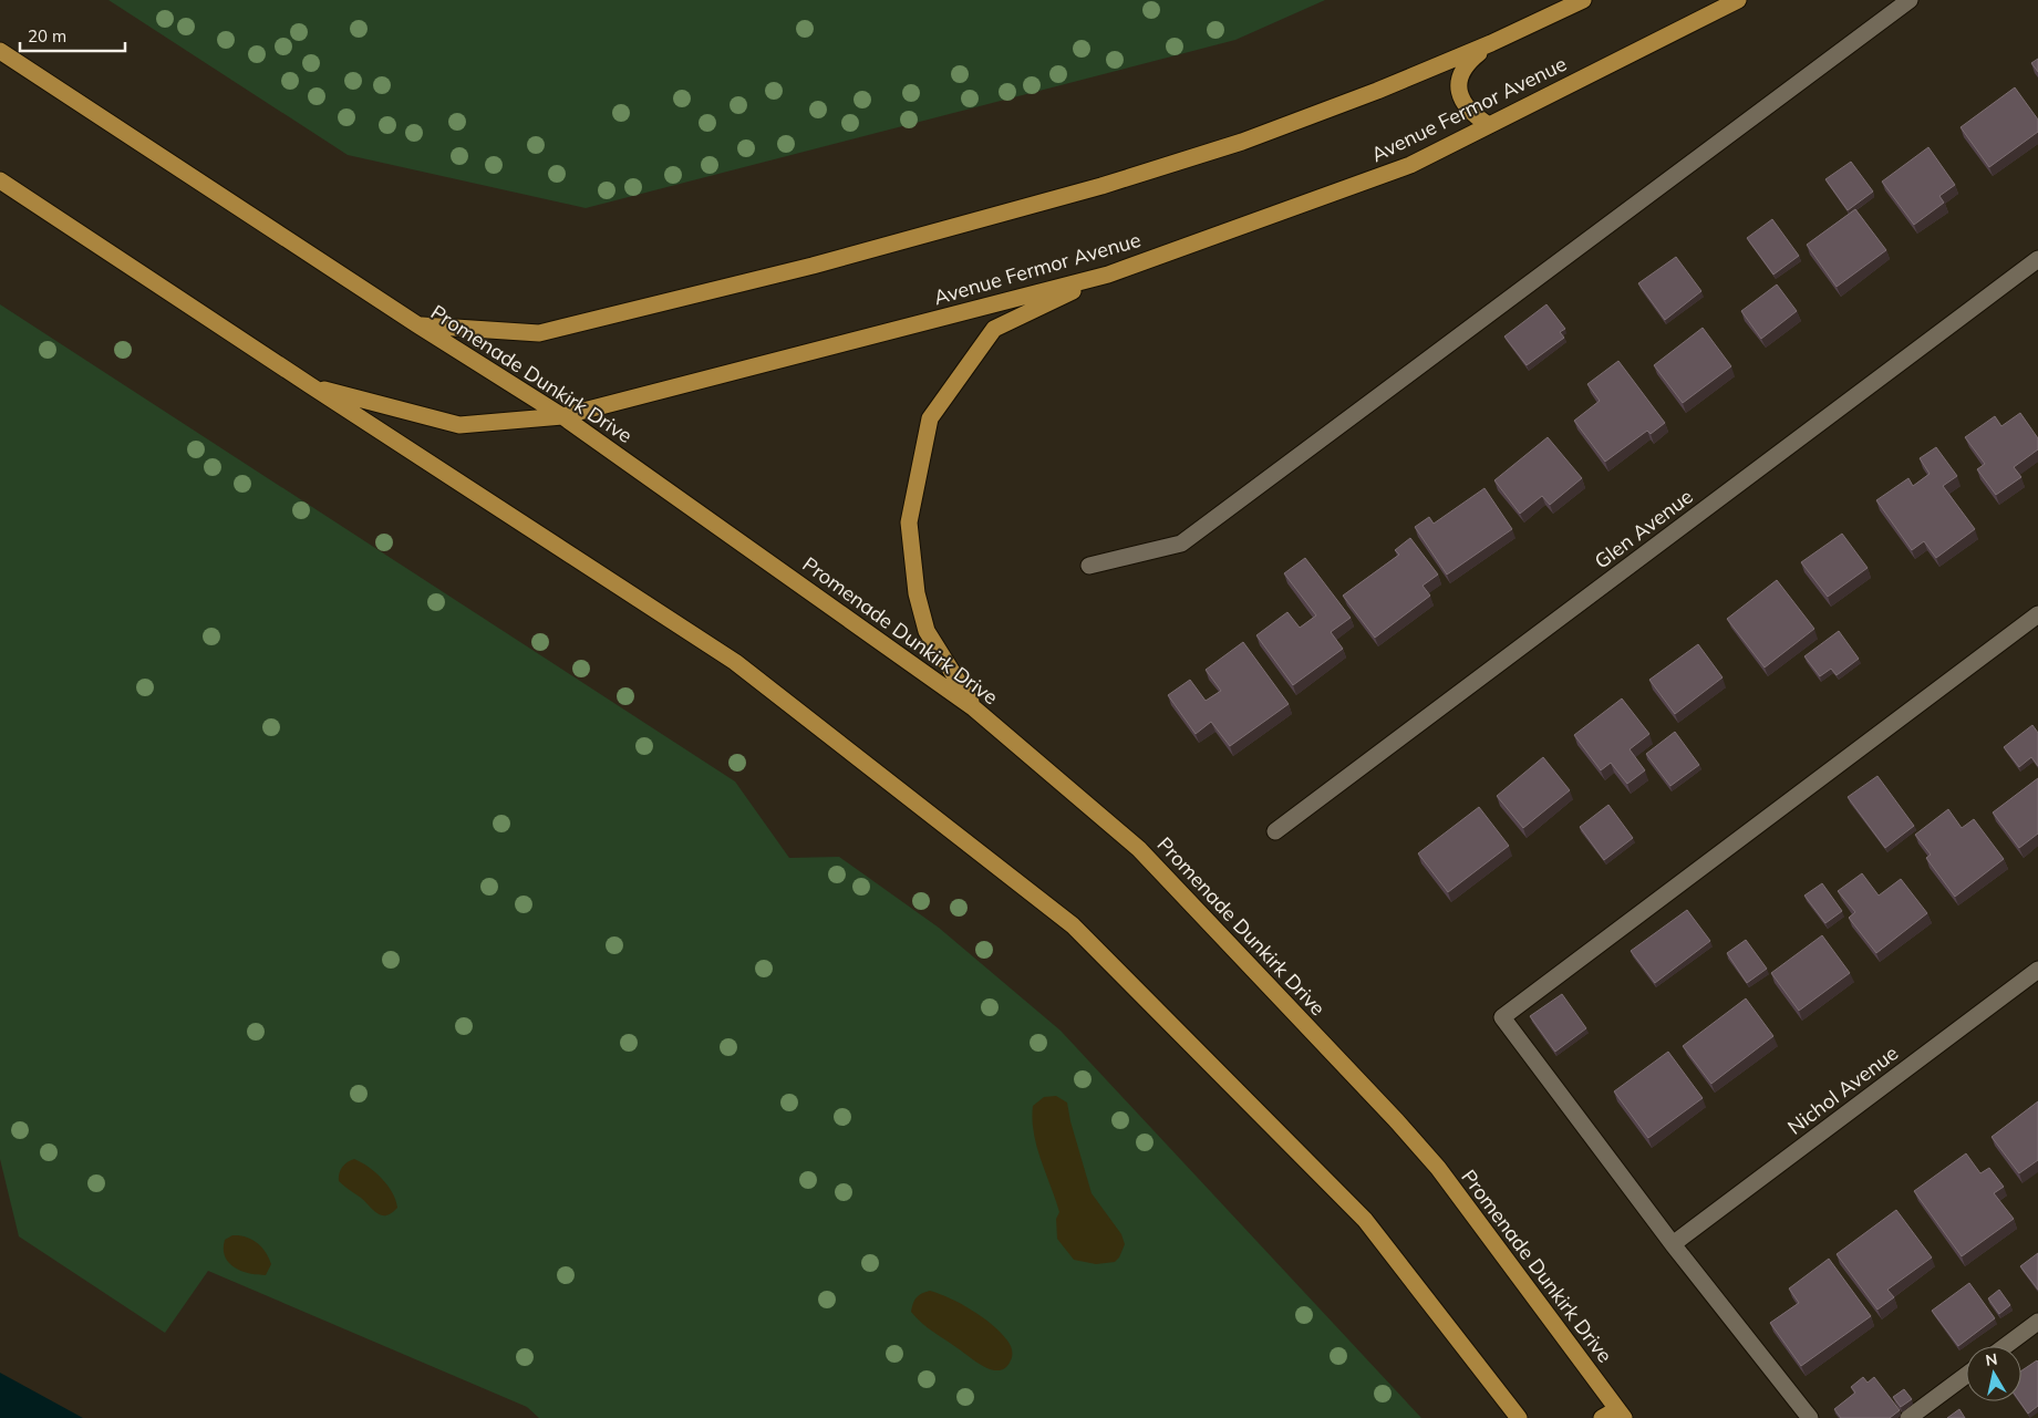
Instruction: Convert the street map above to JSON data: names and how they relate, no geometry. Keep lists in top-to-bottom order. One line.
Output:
{"streets":{"main road":["Avenue Fermor Avenue","Promenade Dunkirk Drive"],"street":["Glen Avenue","Nichol Avenue"]},"crossings":[["Avenue Fermor Avenue","Promenade Dunkirk Drive"]],"scale_bar":"20 m","north":"top"}
